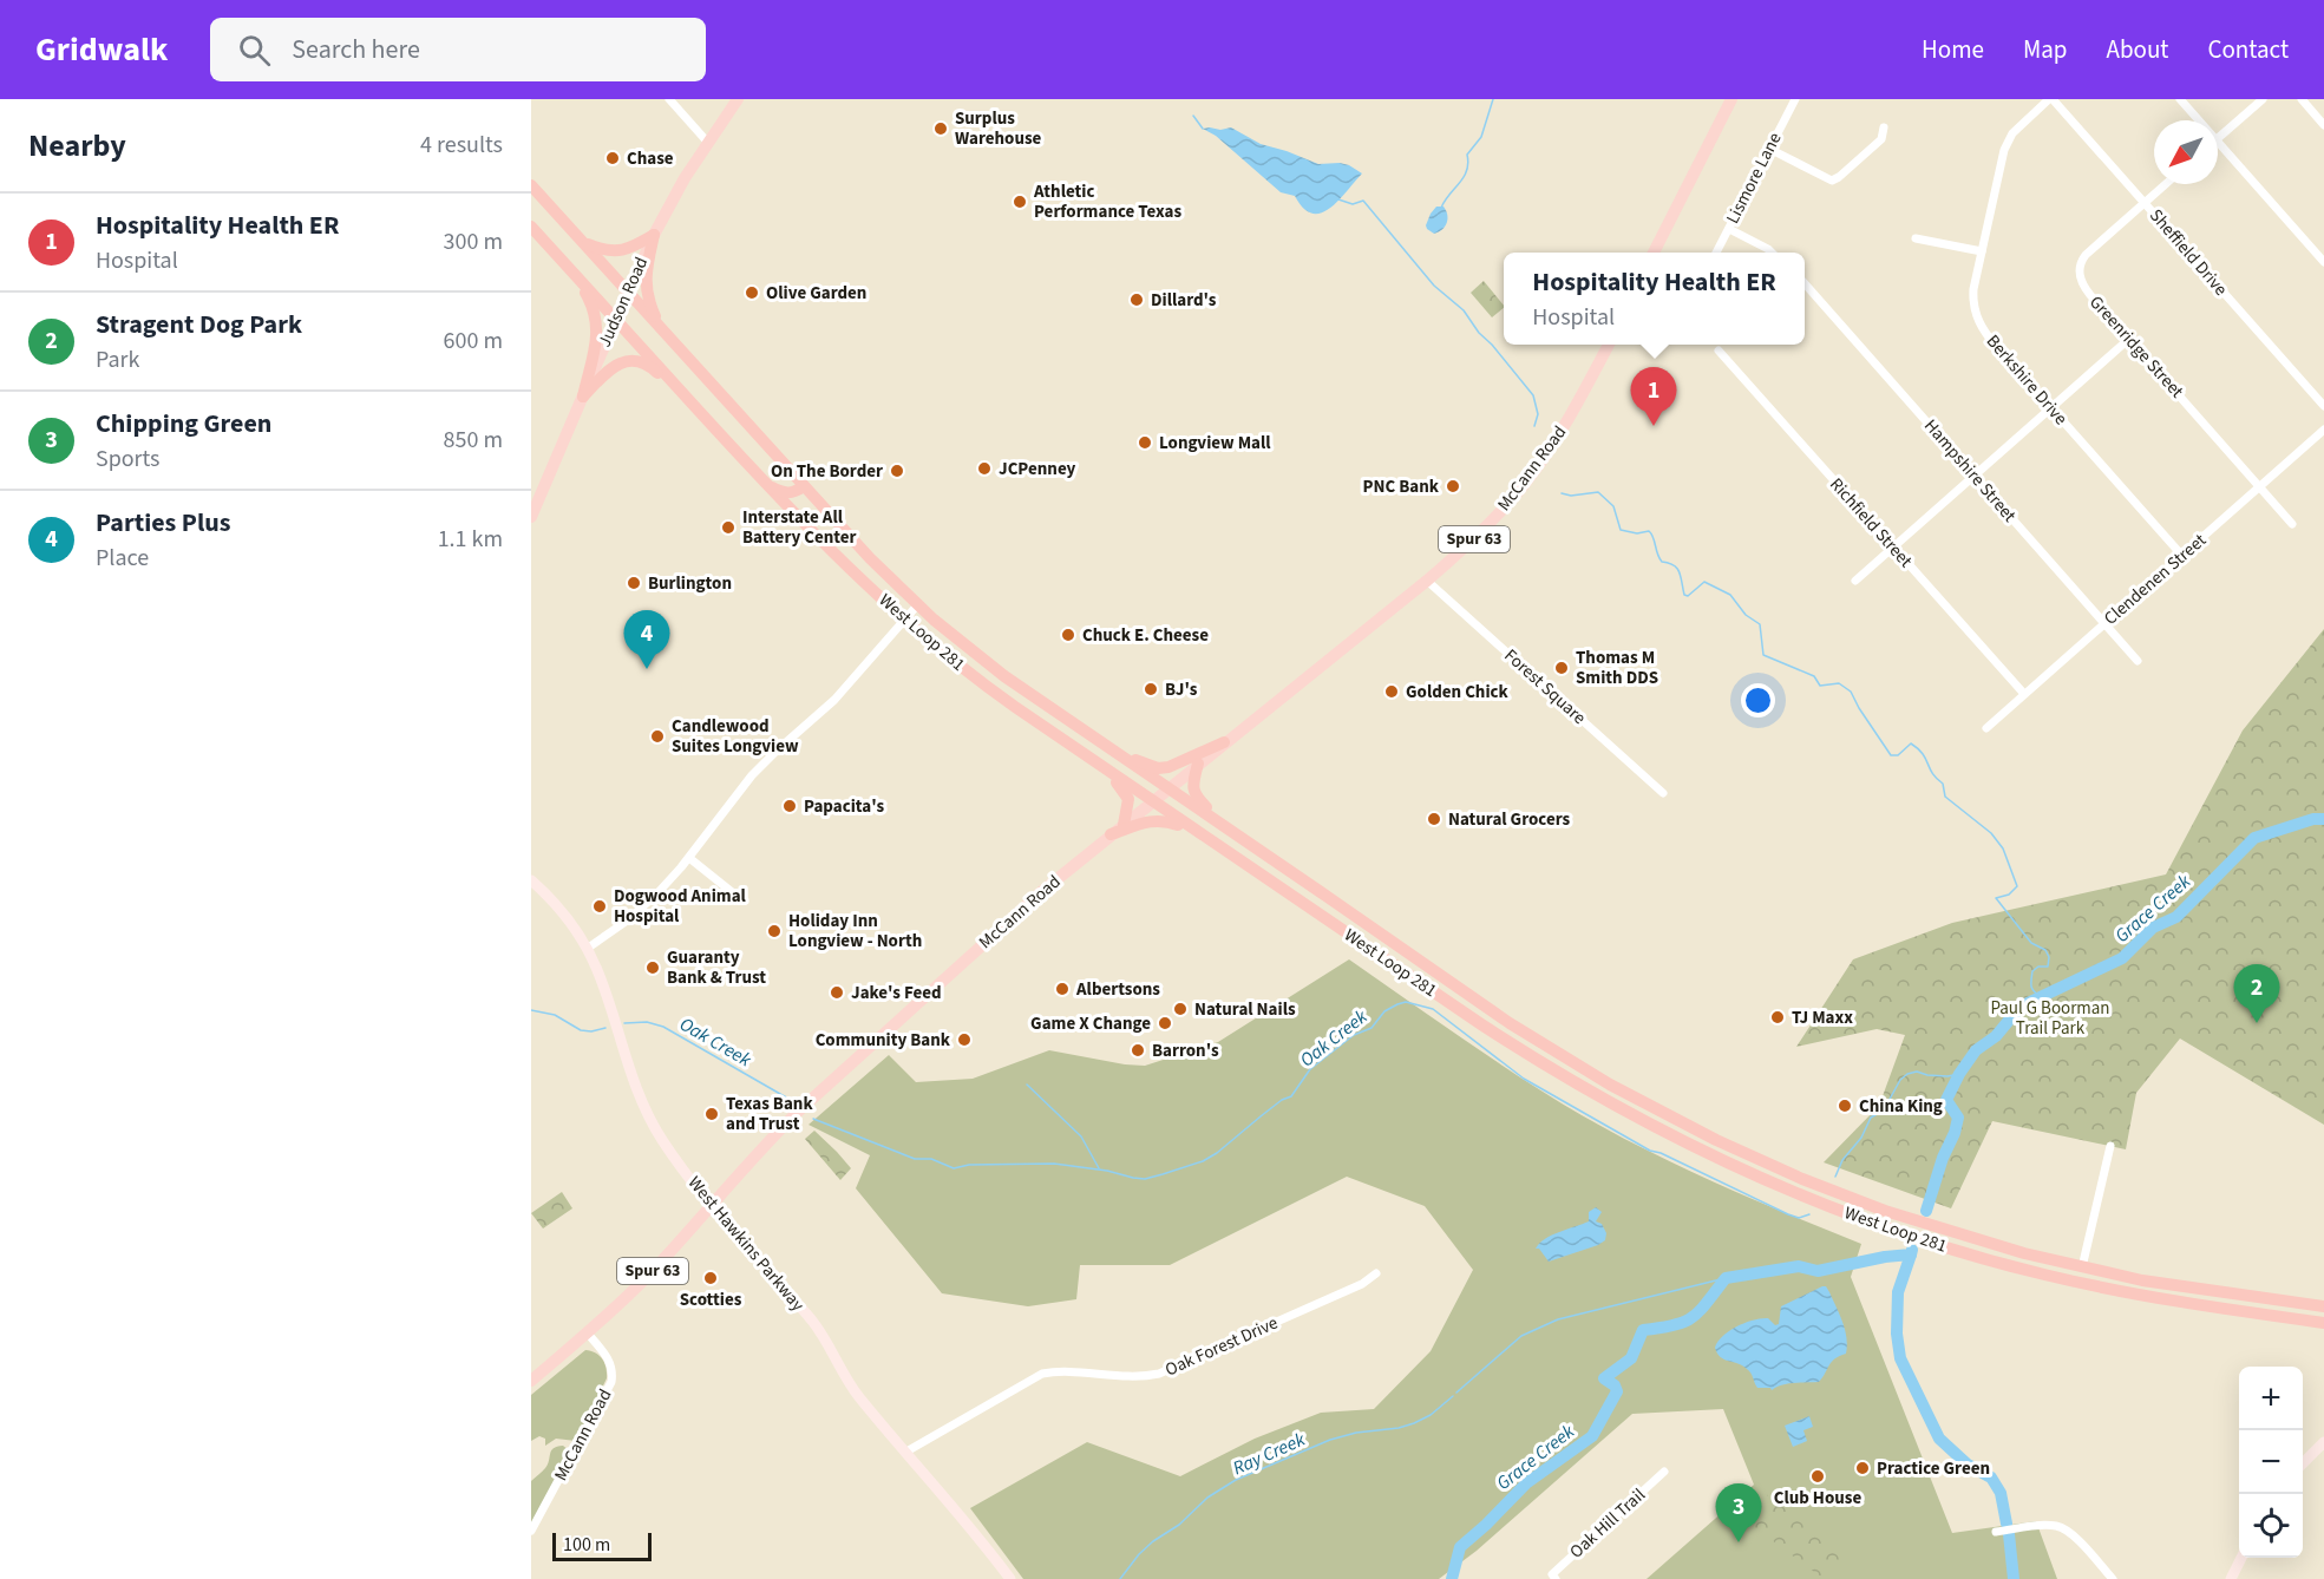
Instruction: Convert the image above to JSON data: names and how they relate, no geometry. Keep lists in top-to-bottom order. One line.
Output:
{"streets":{"highway":["West Loop 281"],"main road":["Judson Road","McCann Road","Spur 63","West Hawkins Parkway"],"street":["Lismore Lane","Sheffield Drive","Greenridge Street","Berkshire Drive","Hampshire Street","Richfield Street","Clendenen Street","Forest Square","Oak Forest Drive","Oak Hill Trail"]},"crossings":[["Sheffield Drive","Greenridge Street"],["Sheffield Drive","Berkshire Drive"],["Judson Road","West Loop 281"],["Greenridge Street","Clendenen Street"],["Berkshire Drive","Clendenen Street"],["McCann Road","Spur 63"],["McCann Road","West Loop 281"],["McCann Road","Forest Square"],["McCann Road","West Hawkins Parkway"],["Hampshire Street","Clendenen Street"],["Richfield Street","Clendenen Street"],["West Hawkins Parkway","Oak Forest Drive"]],"water":["Grace Creek","Oak Creek","Ray Creek"],"parks":["Paul G Boorman Trail Park"],"places":["Surplus Warehouse","Chase","Athletic Performance Texas","Olive Garden","Dillard's","Longview Mall","JCPenney","On The Border","PNC Bank","Interstate All Battery Center","Burlington","Chuck E. Cheese","Thomas M Smith DDS","BJ's","Golden Chick","Candlewood Suites Longview","Papacita's","Natural Grocers","Dogwood Animal Hospital","Holiday Inn Longview - North","Guaranty Bank & Trust","Albertsons","Jake's Feed","Natural Nails","TJ Maxx","Game X Change","Community Bank","Barron's","China King","Texas Bank and Trust","Scotties","Practice Green","Club House"],"scale_bar":"100 m","north":"bottom left","page":{"header":"Gridwalk","search":"Search here","nav":["Home","Map","About","Contact"],"heading":["Nearby","4 results"],"list":[{"mark":"1","name":"Hospitality Health ER","note":"Hospital","value":"300 m"},{"mark":"2","name":"Stragent Dog Park","note":"Park","value":"600 m"},{"mark":"3","name":"Chipping Green","note":"Sports","value":"850 m"},{"mark":"4","name":"Parties Plus","note":"Place","value":"1.1 km"}],"popup":["Hospitality Health ER","Hospital"],"pins":["1","4","2","3"],"map_buttons":["+","−"],"scale":"100 m"}}
